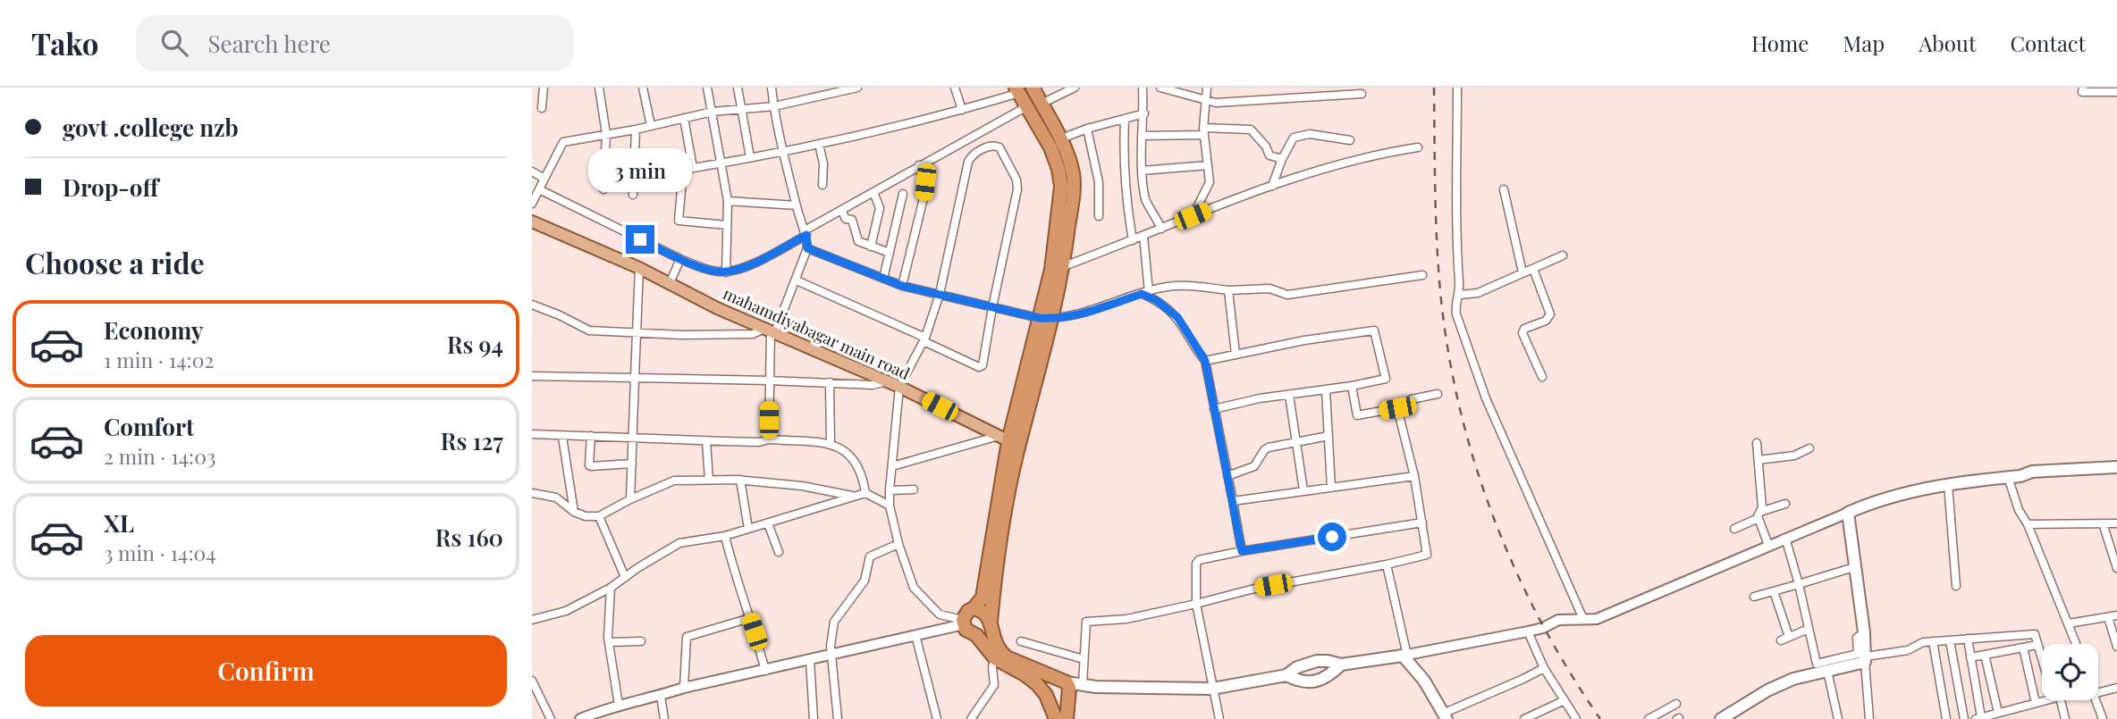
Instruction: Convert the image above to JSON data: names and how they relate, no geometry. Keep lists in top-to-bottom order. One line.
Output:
{"streets":{"main road":["mahamdiyabagar main road"]},"page":{"header":"Tako","search":"Search here","nav":["Home","Map","About","Contact"],"banner":["govt .college nzb","Drop-off"],"bubble":"3 min","heading":"Choose a ride","list":[{"name":"Economy","note":"1 min · 14:02","value":"Rs 94"},{"name":"Comfort","note":"2 min · 14:03","value":"Rs 127"},{"name":"XL","note":"3 min · 14:04","value":"Rs 160"}],"buttons":"Confirm"}}
